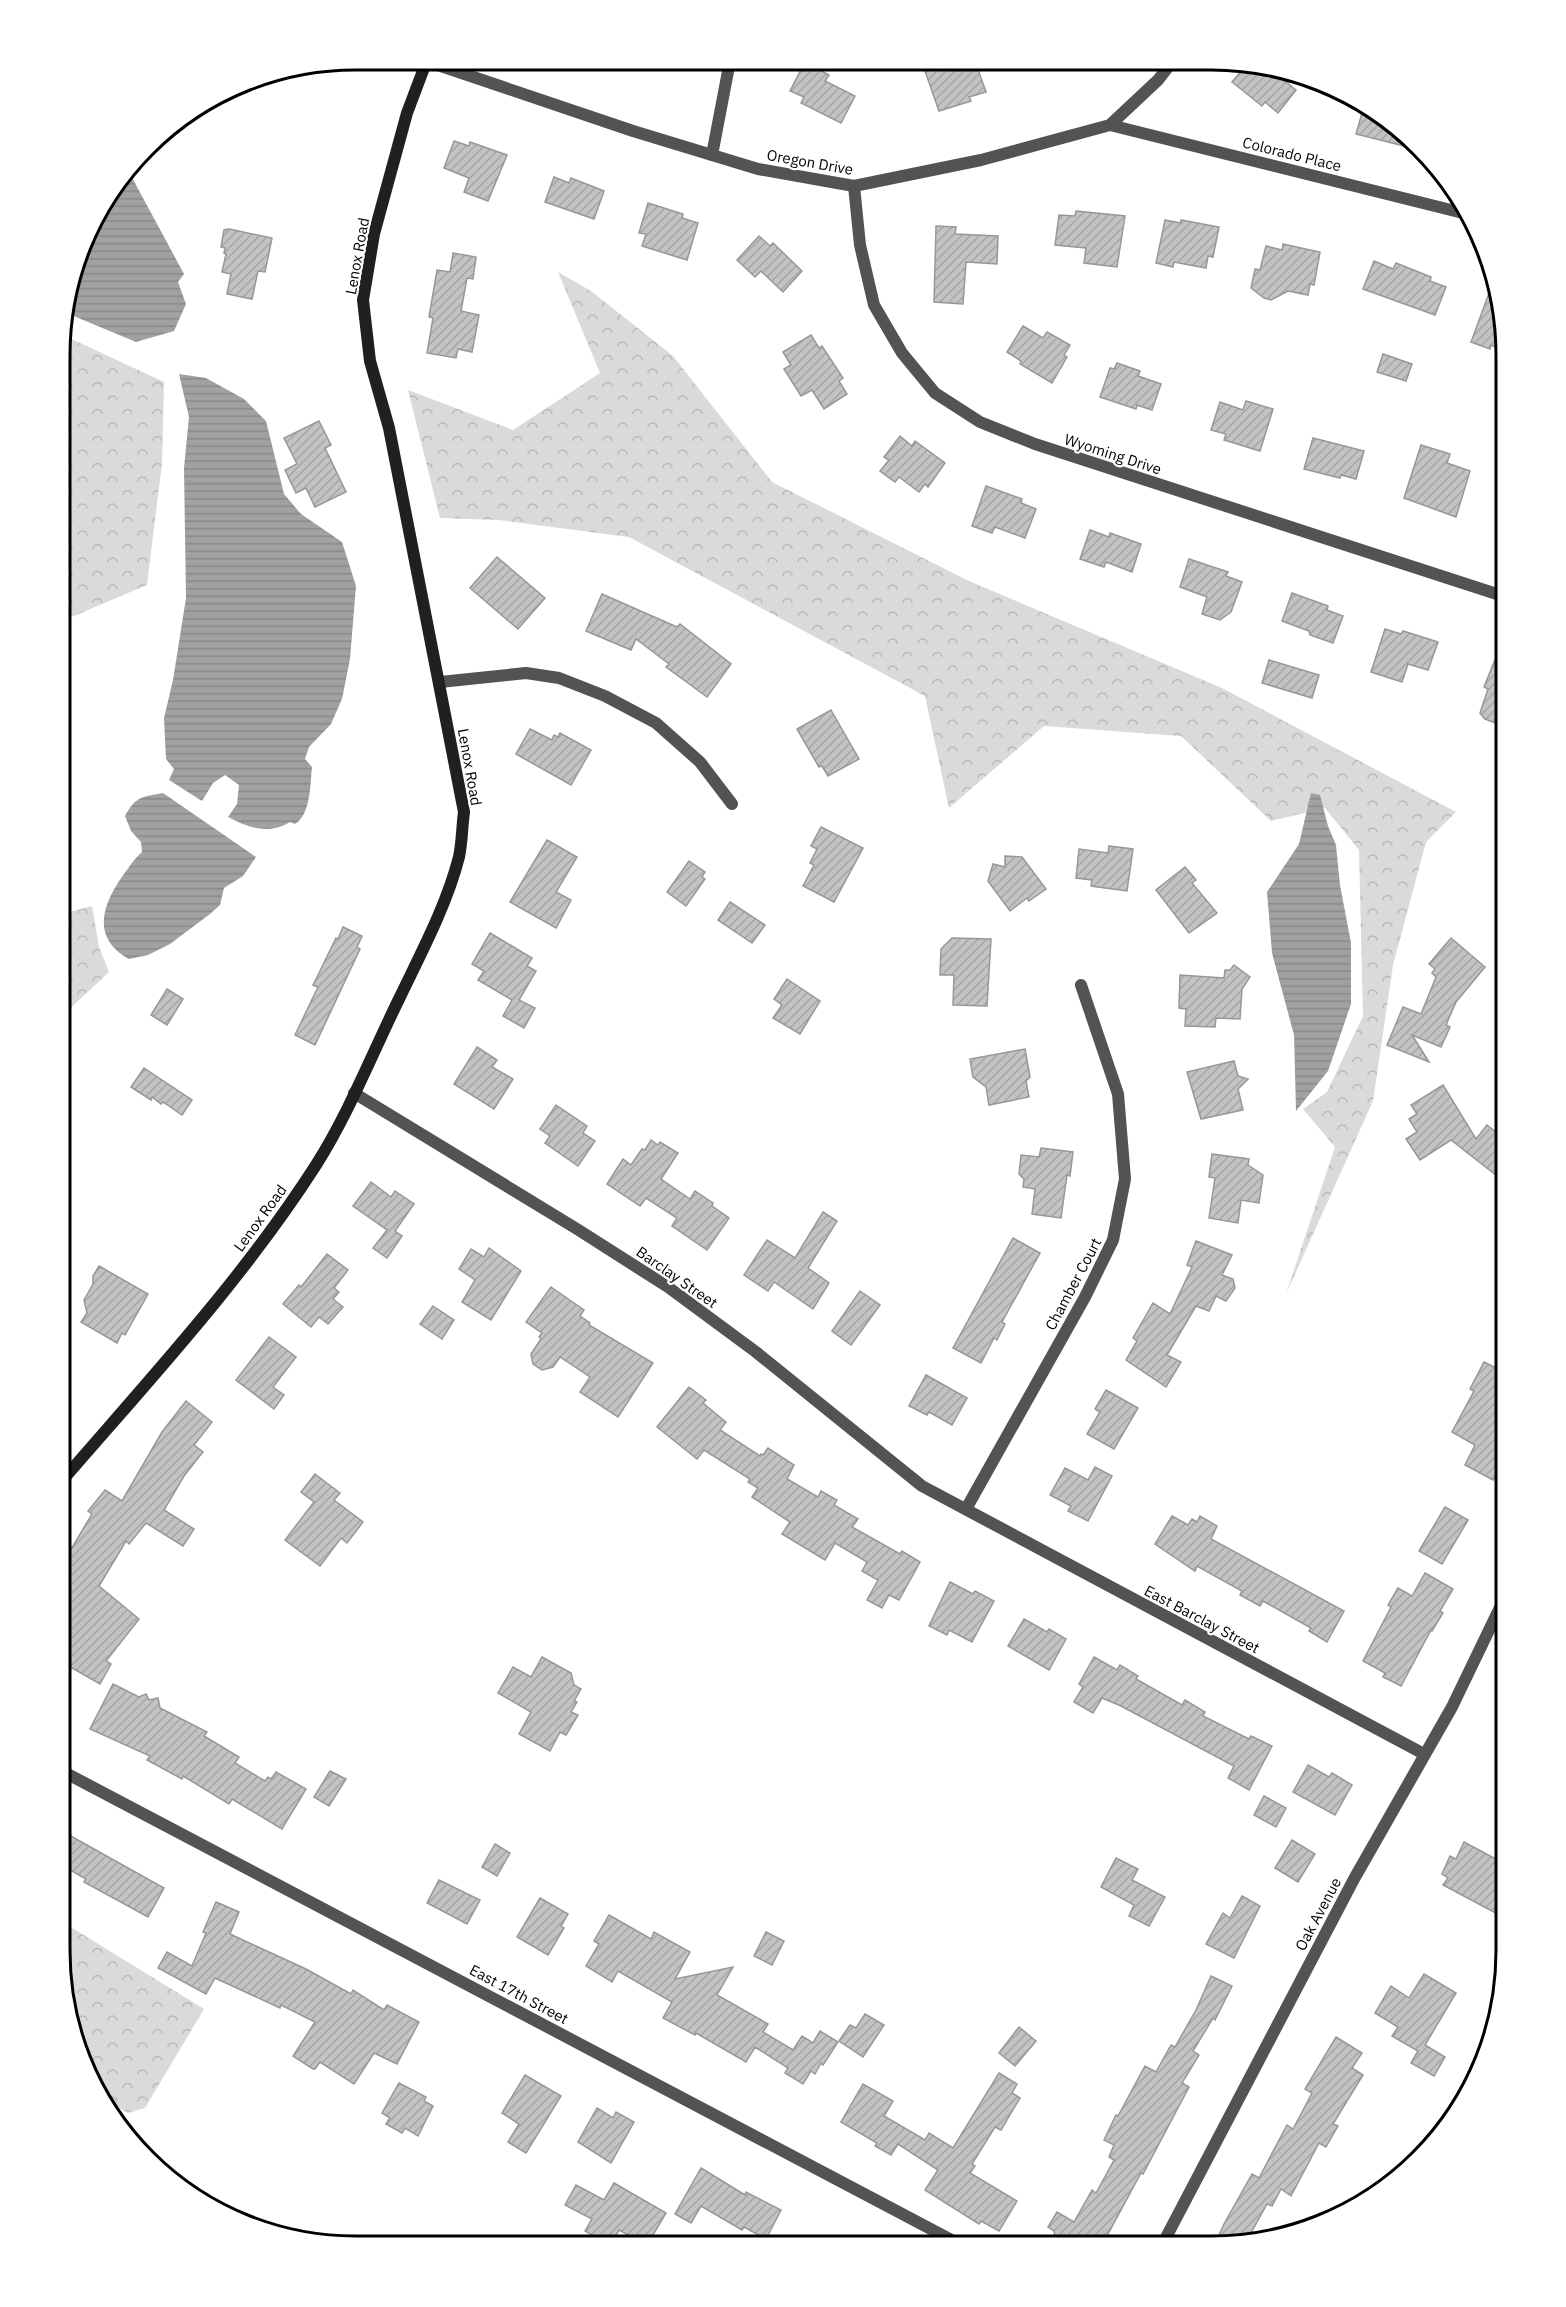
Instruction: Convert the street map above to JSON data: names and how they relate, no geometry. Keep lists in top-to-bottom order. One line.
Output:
{"streets":{"street":["Colorado Place","Oregon Drive","Lenox Road","Wyoming Drive","Barclay Street","Chamber Court","East Barclay Street","Oak Avenue","East 17th Street"]},"crossings":[["Colorado Place","Oregon Drive"],["Oregon Drive","Wyoming Drive"],["Lenox Road","Barclay Street"],["Barclay Street","Chamber Court"],["Barclay Street","East Barclay Street"],["Chamber Court","East Barclay Street"],["East Barclay Street","Oak Avenue"]]}
